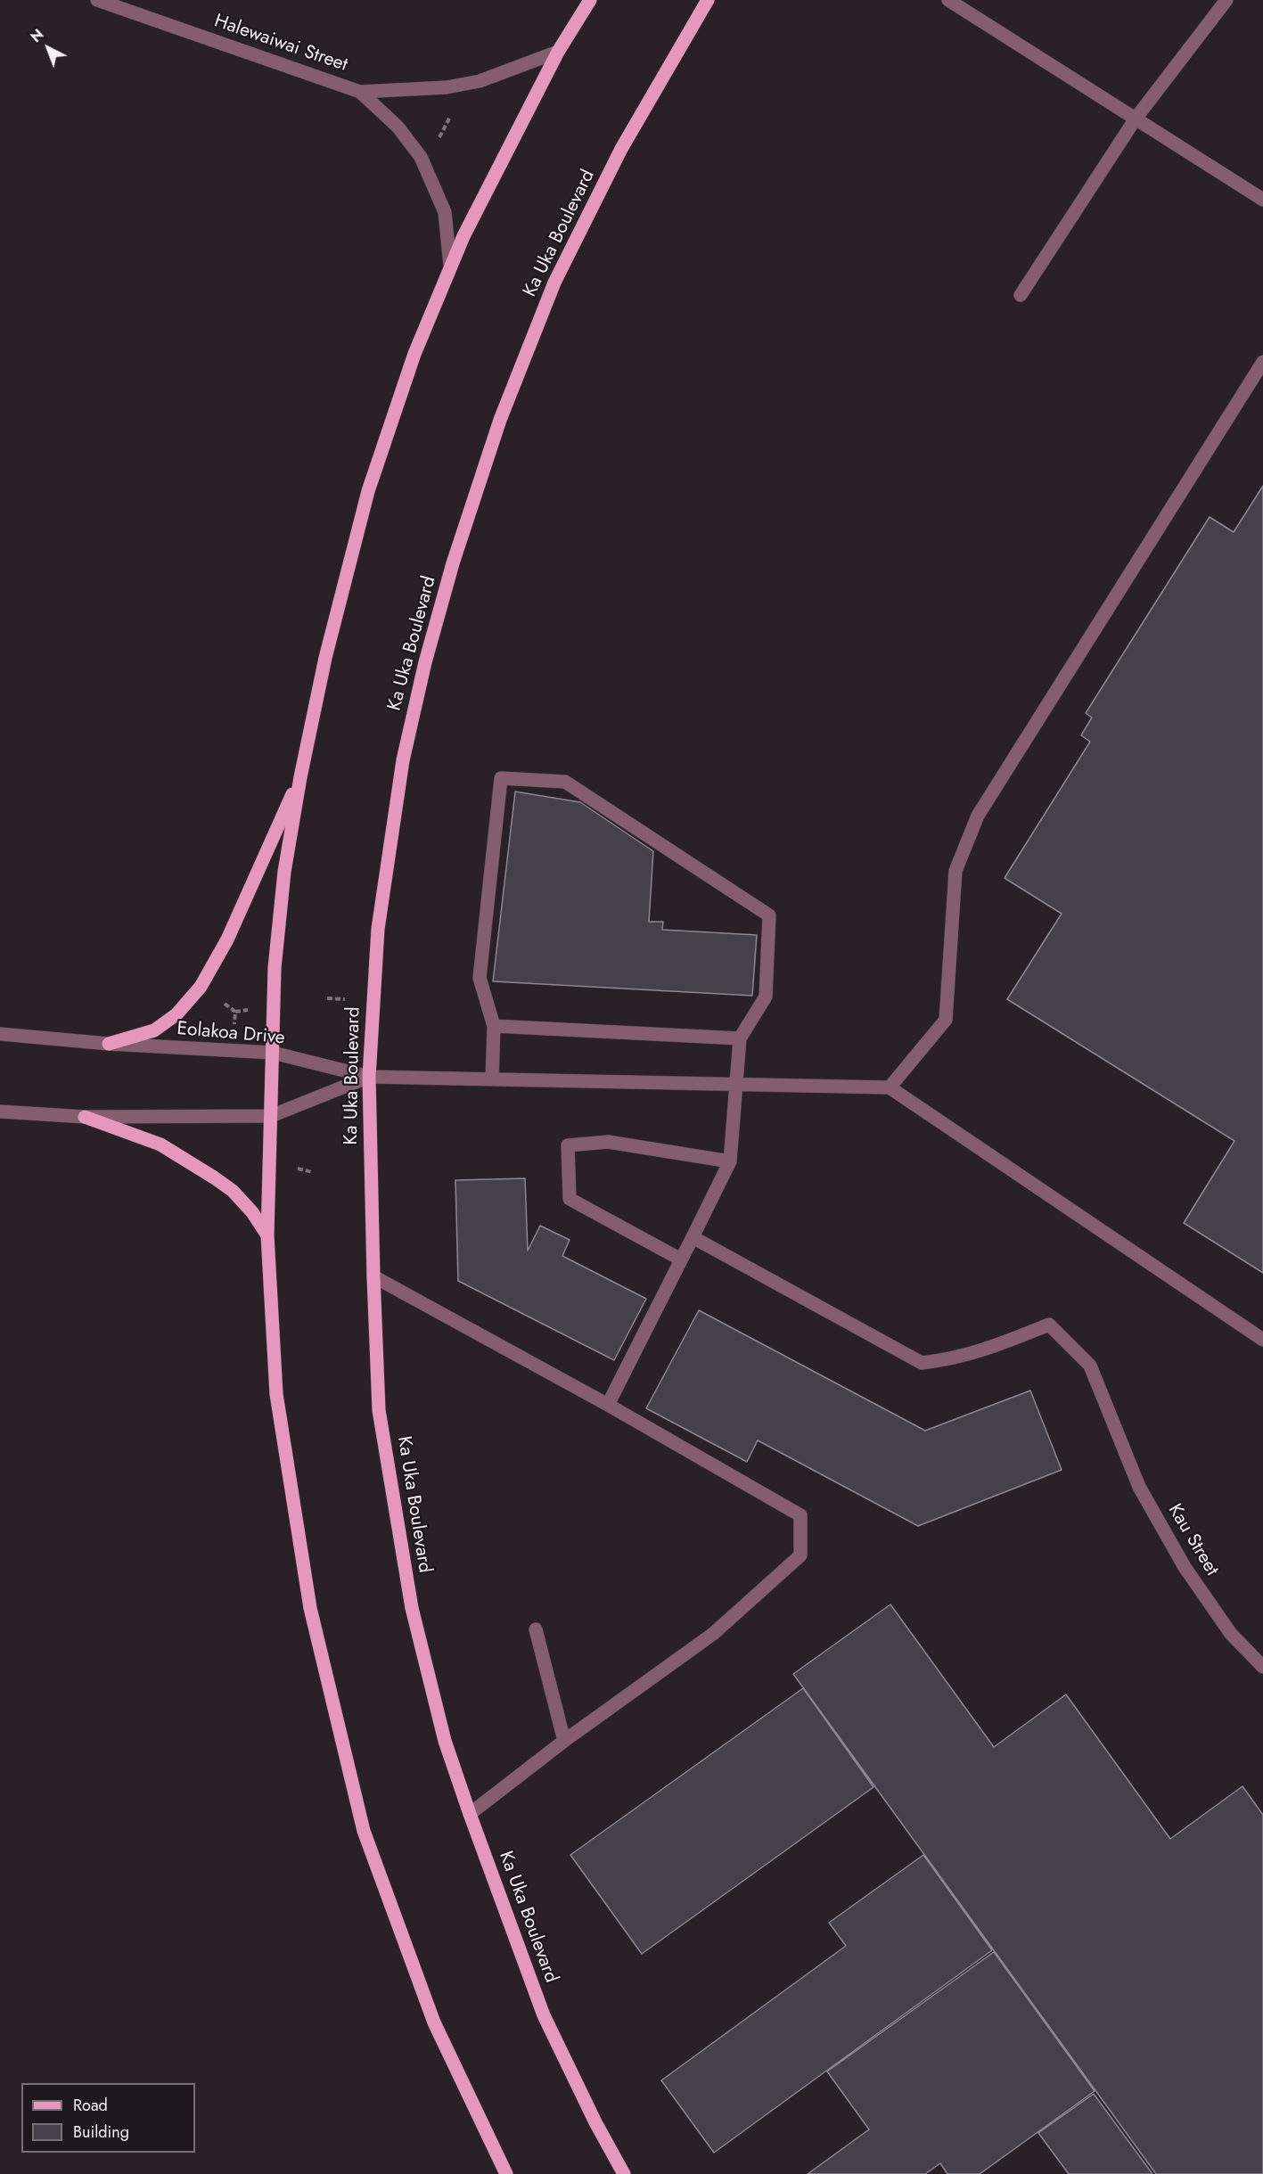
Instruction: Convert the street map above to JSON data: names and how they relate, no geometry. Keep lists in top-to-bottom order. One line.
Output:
{"streets":{"main road":["Ka Uka Boulevard"],"street":["Halewaiwai Street","Eolakoa Drive","Kau Street"]},"crossings":[["Ka Uka Boulevard","Eolakoa Drive"]],"legend":["Road","Building"],"north":"top left"}
